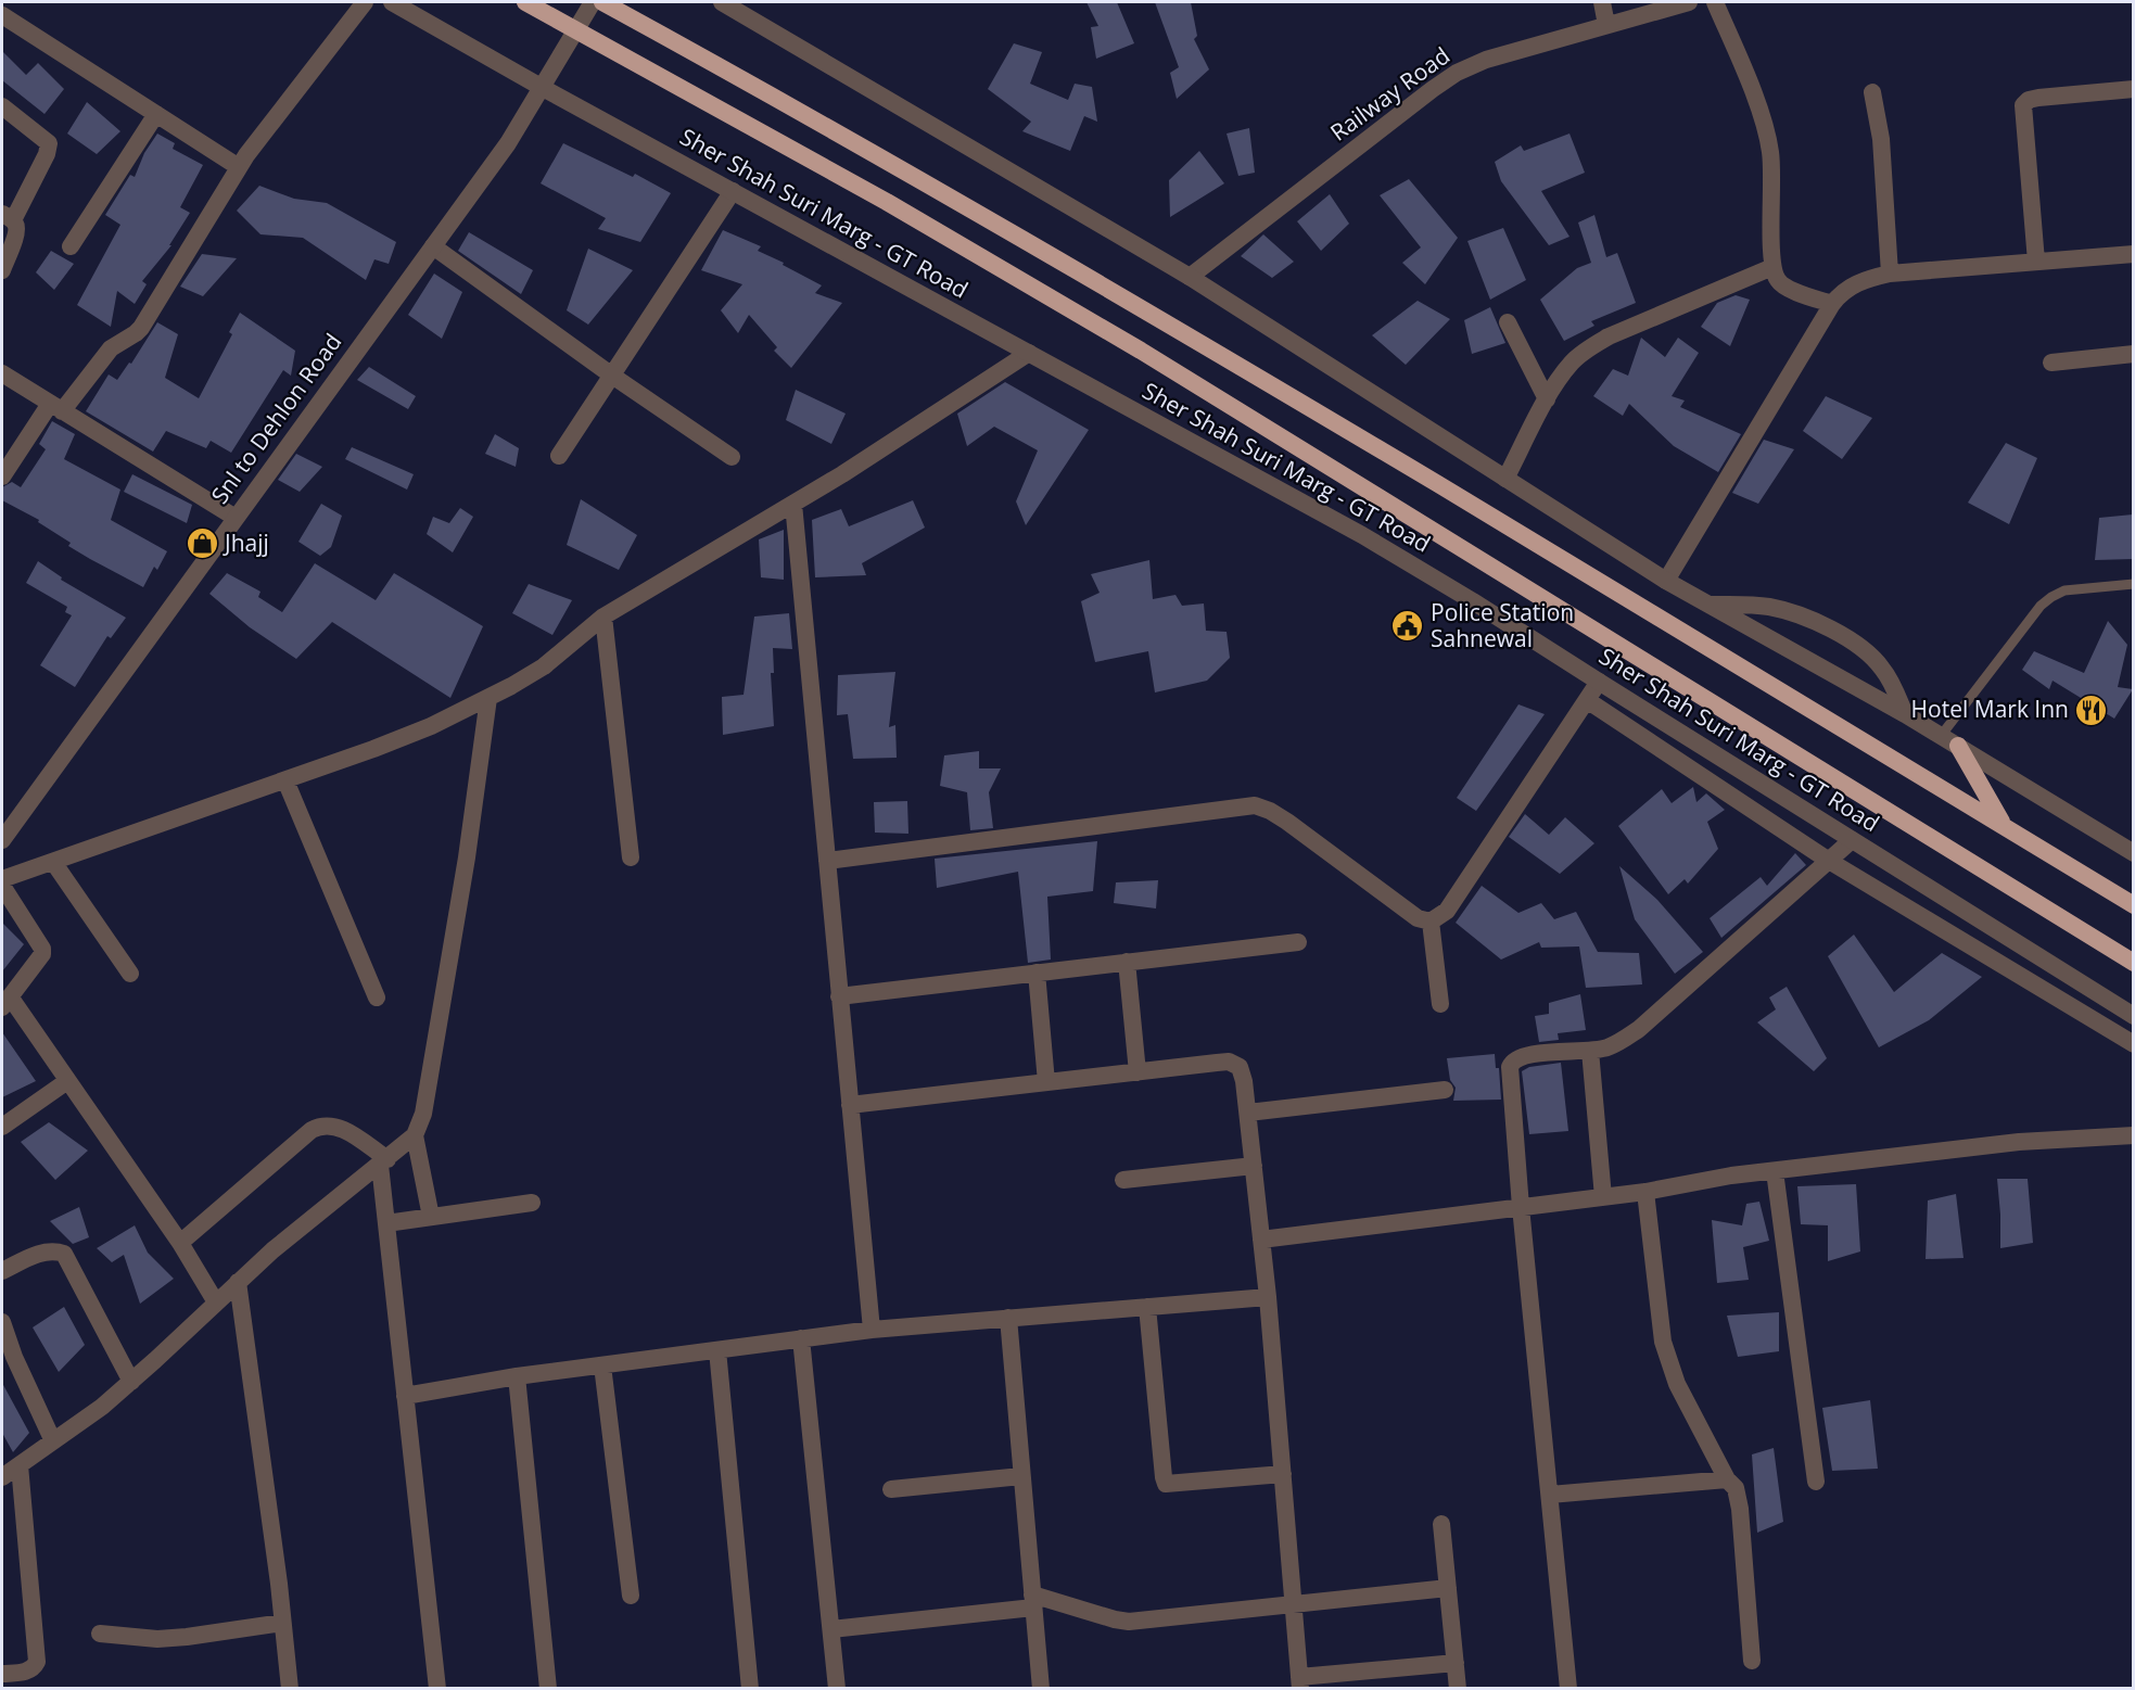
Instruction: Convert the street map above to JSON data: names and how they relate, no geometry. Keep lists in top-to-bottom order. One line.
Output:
{"streets":{"highway":["Sher Shah Suri Marg - GT Road"],"street":["Railway Road","Snl to Dehlon Road"]},"crossings":[["Sher Shah Suri Marg - GT Road","Snl to Dehlon Road"]],"places":{"shop":["Jhajj"],"public building":["Police Station Sahnewal"],"restaurant":["Hotel Mark Inn"]}}
